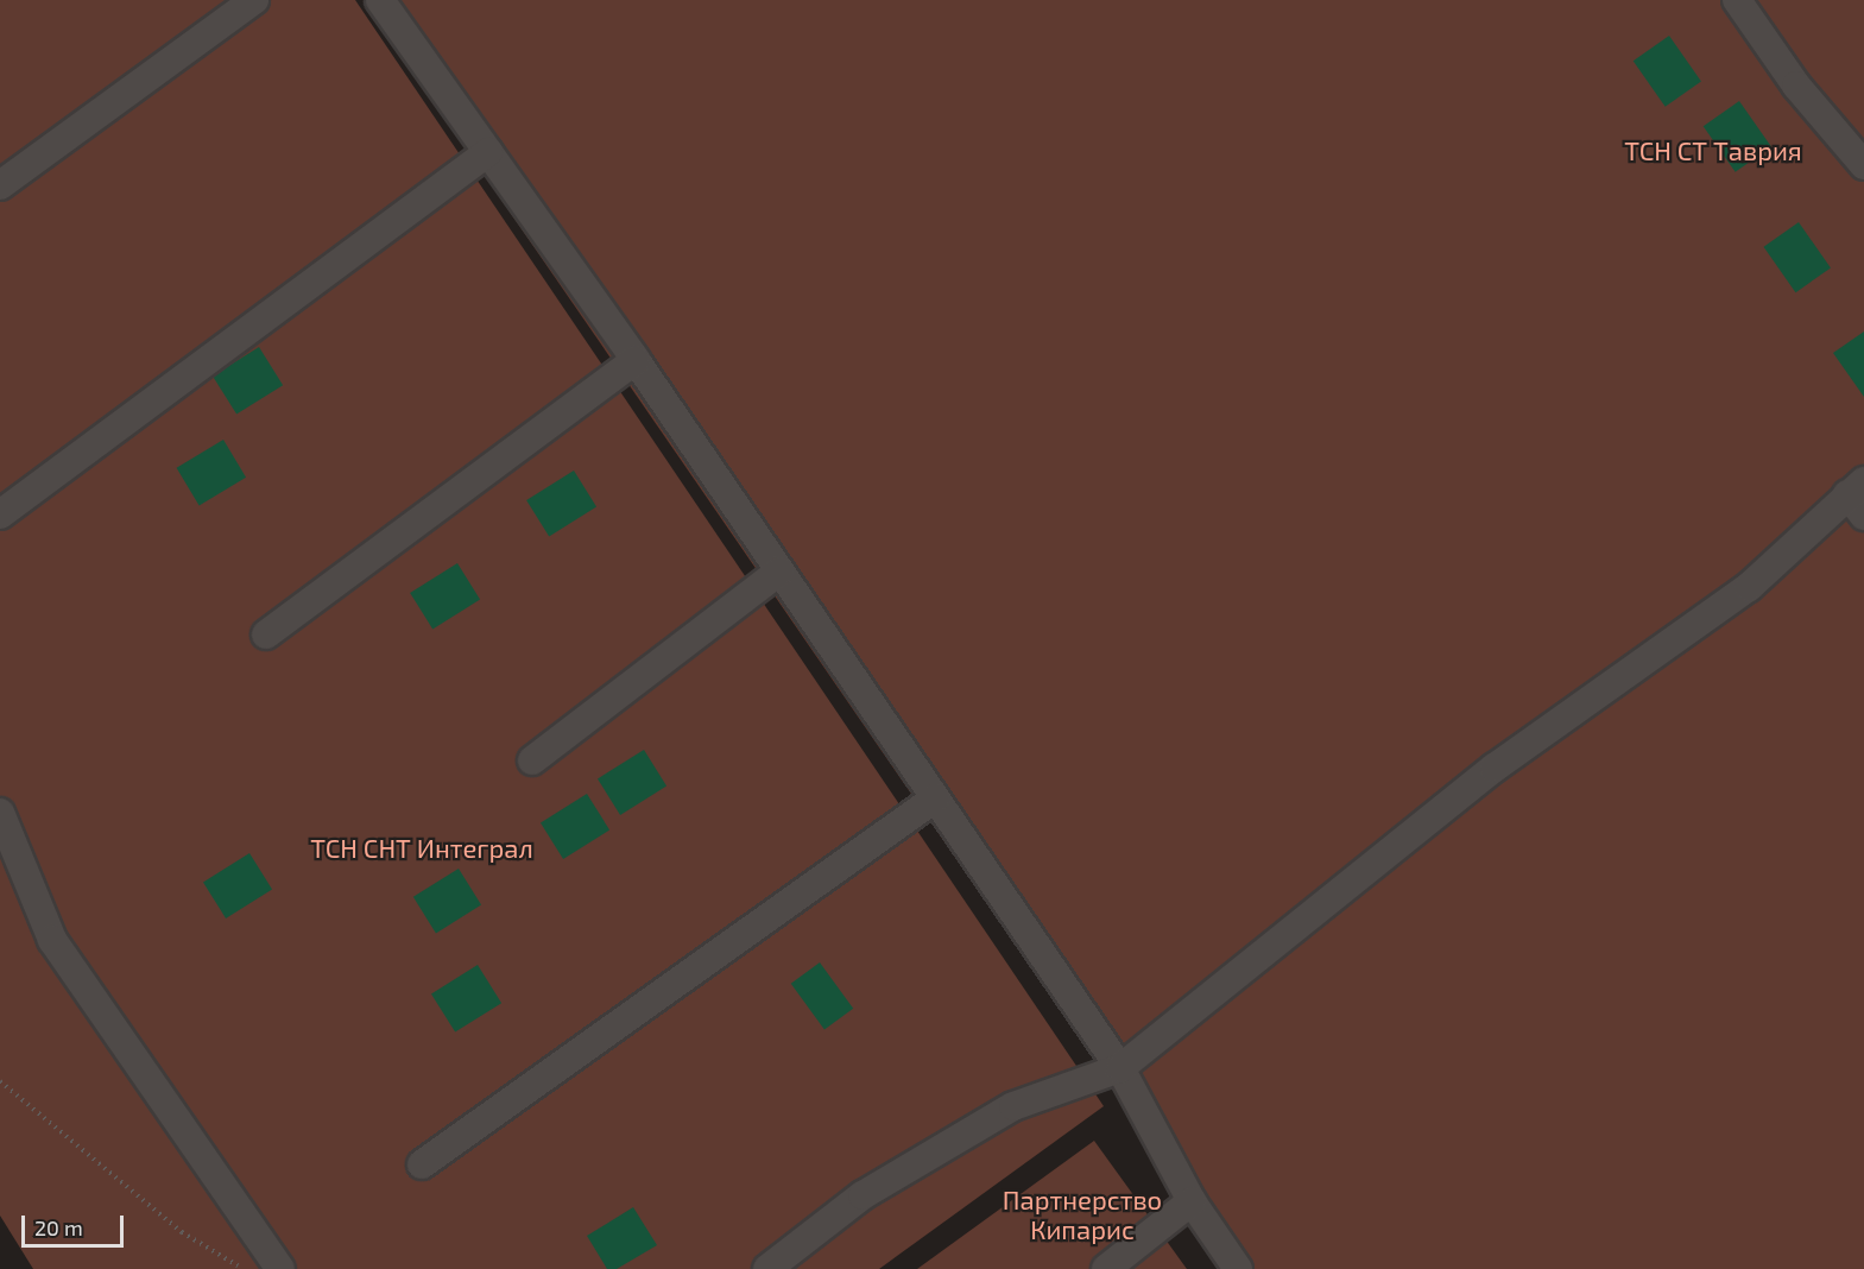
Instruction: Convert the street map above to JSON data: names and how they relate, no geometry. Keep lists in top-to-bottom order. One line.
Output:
{"parks":["ТСН СТ Таврия","ТСН СНТ Интеграл","Партнерство Кипарис"],"scale_bar":"20 m"}
